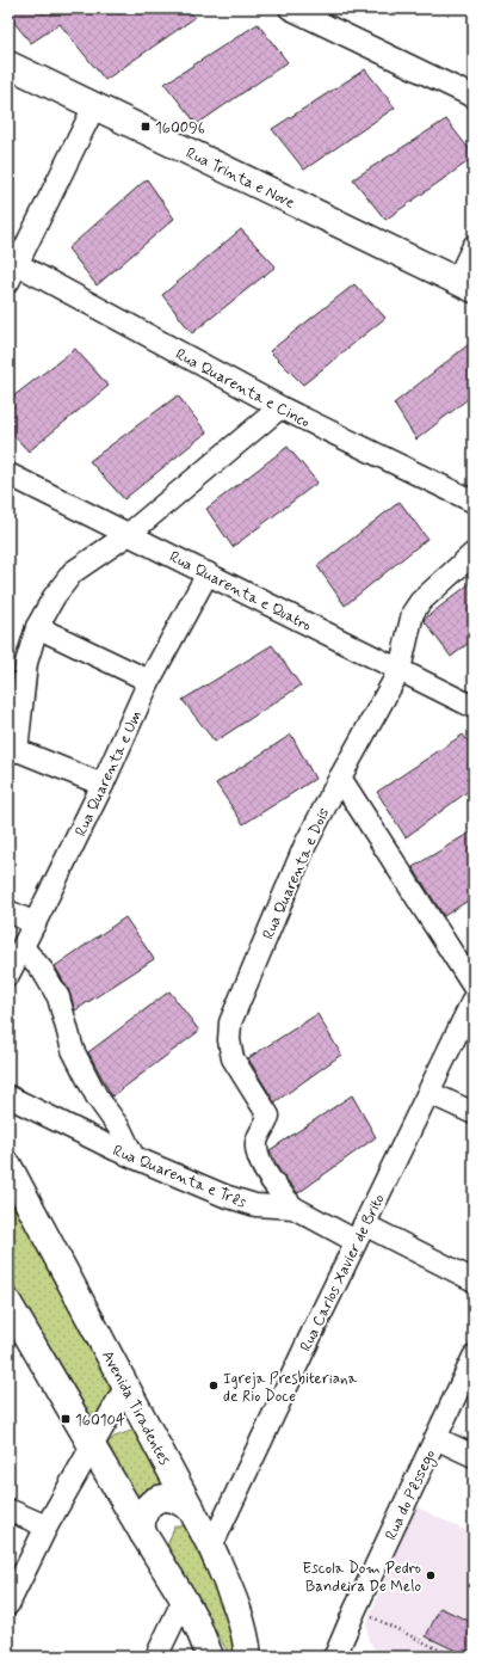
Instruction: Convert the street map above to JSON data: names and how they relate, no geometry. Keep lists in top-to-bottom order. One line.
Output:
{"streets":{"street":["Rua Trinta e Nove","Rua Quarenta e Cinco","Rua Quarenta e Quatro","Rua Quarenta e Um","Rua Quarenta e Dois","Rua Quarenta e Três","Rua Carlos Xavier de Brito","Avenida Tiradentes","Rua do Pêssego"]},"crossings":[["Rua Quarenta e Quatro","Rua Quarenta e Um"],["Rua Quarenta e Quatro","Rua Quarenta e Dois"],["Rua Quarenta e Dois","Rua Quarenta e Três"],["Rua Quarenta e Três","Rua Carlos Xavier de Brito"],["Rua Carlos Xavier de Brito","Avenida Tiradentes"]],"places":{"transit":["160096","160104"],"other":["Igreja Presbiteriana de Rio Doce","Escola Dom Pedro Bandeira De Melo"]}}
